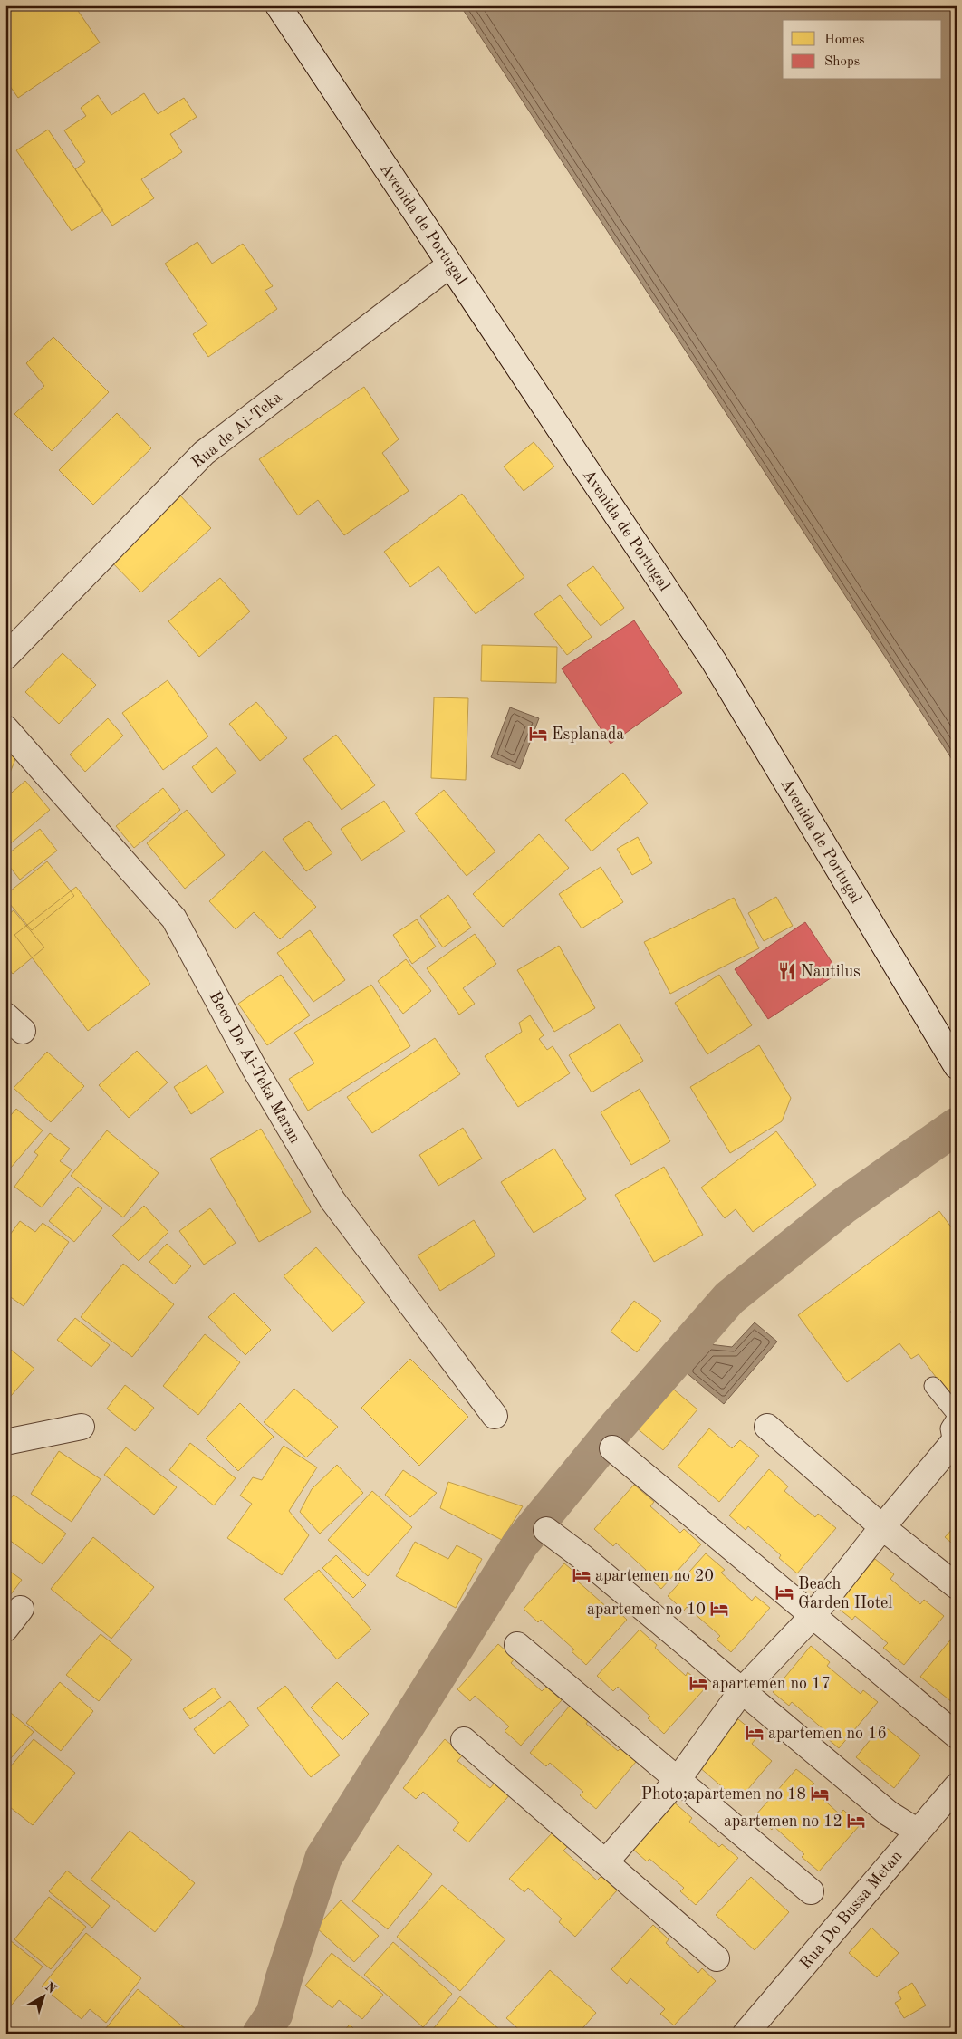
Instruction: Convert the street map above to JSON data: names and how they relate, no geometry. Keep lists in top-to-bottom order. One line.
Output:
{"streets":{"street":["Avenida de Portugal","Rua de Ai-Teka","Beco De Ai-Teka Maran","Rua Do Bussa Metan"]},"crossings":[["Avenida de Portugal","Rua de Ai-Teka"]],"places":{"hotel":["Esplanada","apartemen no 20","Beach Garden Hotel","apartemen no 10","apartemen no 17","apartemen no 16","Photo;apartemen no 18","apartemen no 12"],"restaurant":["Nautilus"]},"legend":["Homes","Shops"],"north":"top right"}
